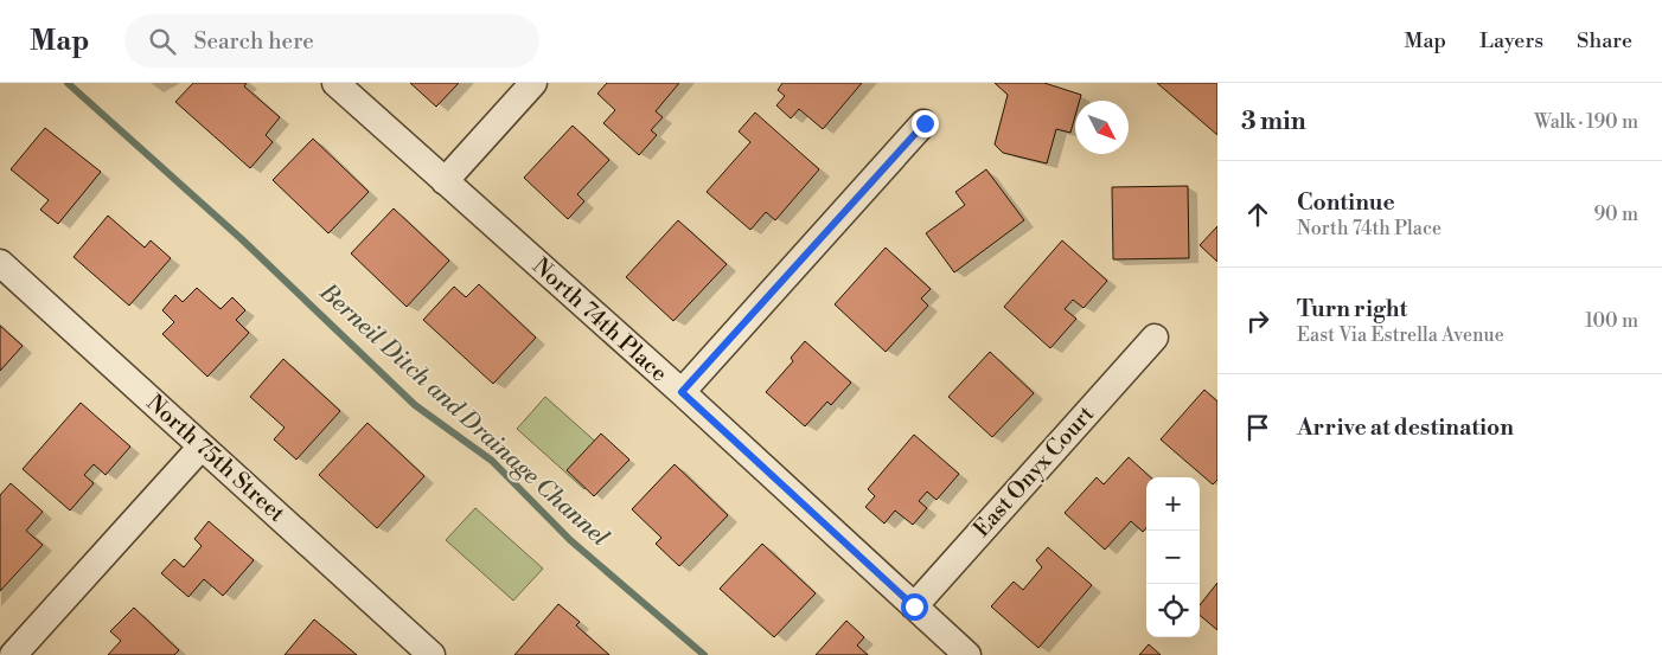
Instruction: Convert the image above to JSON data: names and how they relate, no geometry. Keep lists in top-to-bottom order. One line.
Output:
{"streets":{"street":["North 74th Place","North 75th Street","East Onyx Court"]},"crossings":[["North 74th Place","East Onyx Court"]],"water":["Berneil Ditch and Drainage Channel"],"north":"bottom right","page":{"header":"Map","search":"Search here","nav":["Map","Layers","Share"],"heading":["3 min","Walk · 190 m"],"list":[["Continue","North 74th Place","90 m"],["Turn right","East Via Estrella Avenue","100 m"],"Arrive at destination"],"map_buttons":["+","−"]}}
